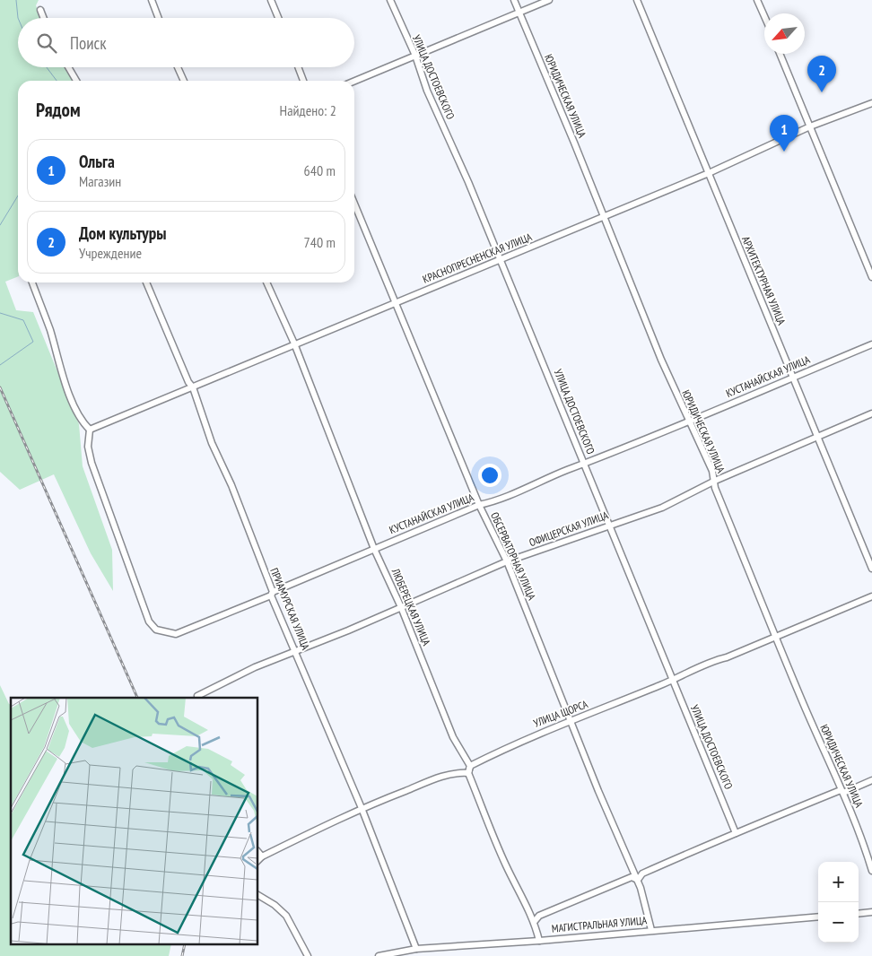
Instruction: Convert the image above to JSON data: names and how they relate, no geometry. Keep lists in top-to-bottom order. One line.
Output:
{"streets":{"street":["УЛИЦА ДОСТОЕВСКОГО","ЮРИДИЧЕСКАЯ УЛИЦА","КРАСНОПРЕСНЕНСКАЯ УЛИЦА","АРХИТЕКТУРНАЯ УЛИЦА","КУСТАНАЙСКАЯ УЛИЦА","ОФИЦЕРСКАЯ УЛИЦА","ОБСЕРВАТОРНАЯ УЛИЦА","ЛЮБЕРЕЦКАЯ УЛИЦА","ПРИАМУРСКАЯ УЛИЦА","УЛИЦА ЩОРСА","МАГИСТРАЛЬНАЯ УЛИЦА"]},"crossings":[["УЛИЦА ДОСТОЕВСКОГО","КРАСНОПРЕСНЕНСКАЯ УЛИЦА"],["УЛИЦА ДОСТОЕВСКОГО","КУСТАНАЙСКАЯ УЛИЦА"],["УЛИЦА ДОСТОЕВСКОГО","ОФИЦЕРСКАЯ УЛИЦА"],["УЛИЦА ДОСТОЕВСКОГО","УЛИЦА ЩОРСА"],["ЮРИДИЧЕСКАЯ УЛИЦА","КРАСНОПРЕСНЕНСКАЯ УЛИЦА"],["ЮРИДИЧЕСКАЯ УЛИЦА","КУСТАНАЙСКАЯ УЛИЦА"],["ЮРИДИЧЕСКАЯ УЛИЦА","ОФИЦЕРСКАЯ УЛИЦА"],["ЮРИДИЧЕСКАЯ УЛИЦА","УЛИЦА ЩОРСА"],["КРАСНОПРЕСНЕНСКАЯ УЛИЦА","АРХИТЕКТУРНАЯ УЛИЦА"],["КРАСНОПРЕСНЕНСКАЯ УЛИЦА","КУСТАНАЙСКАЯ УЛИЦА"],["КРАСНОПРЕСНЕНСКАЯ УЛИЦА","ОБСЕРВАТОРНАЯ УЛИЦА"],["КРАСНОПРЕСНЕНСКАЯ УЛИЦА","ЛЮБЕРЕЦКАЯ УЛИЦА"],["КРАСНОПРЕСНЕНСКАЯ УЛИЦА","ПРИАМУРСКАЯ УЛИЦА"],["АРХИТЕКТУРНАЯ УЛИЦА","КУСТАНАЙСКАЯ УЛИЦА"],["АРХИТЕКТУРНАЯ УЛИЦА","ОФИЦЕРСКАЯ УЛИЦА"],["КУСТАНАЙСКАЯ УЛИЦА","ОБСЕРВАТОРНАЯ УЛИЦА"],["КУСТАНАЙСКАЯ УЛИЦА","ЛЮБЕРЕЦКАЯ УЛИЦА"],["КУСТАНАЙСКАЯ УЛИЦА","ПРИАМУРСКАЯ УЛИЦА"],["ОФИЦЕРСКАЯ УЛИЦА","ОБСЕРВАТОРНАЯ УЛИЦА"],["ОФИЦЕРСКАЯ УЛИЦА","ЛЮБЕРЕЦКАЯ УЛИЦА"],["ОФИЦЕРСКАЯ УЛИЦА","ПРИАМУРСКАЯ УЛИЦА"],["ОБСЕРВАТОРНАЯ УЛИЦА","УЛИЦА ЩОРСА"],["ОБСЕРВАТОРНАЯ УЛИЦА","МАГИСТРАЛЬНАЯ УЛИЦА"],["ЛЮБЕРЕЦКАЯ УЛИЦА","УЛИЦА ЩОРСА"],["ПРИАМУРСКАЯ УЛИЦА","МАГИСТРАЛЬНАЯ УЛИЦА"]],"north":"bottom left","page":{"search":"Поиск","pins":["2","1"],"heading":["Рядом","Найдено: 2"],"list":[{"mark":"1","name":"Ольга","note":"Магазин","value":"640 m"},{"mark":"2","name":"Дом культуры","note":"Учреждение","value":"740 m"}],"map_buttons":["+","−"]}}
